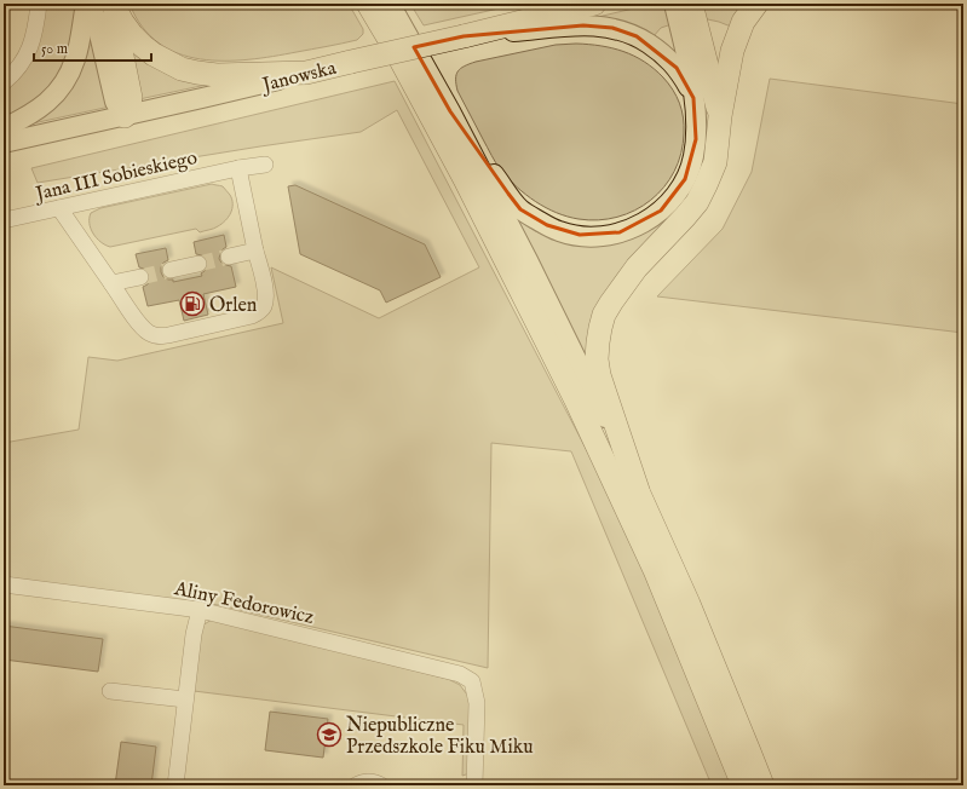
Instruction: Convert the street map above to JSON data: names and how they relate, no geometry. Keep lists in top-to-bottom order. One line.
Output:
{"streets":{"highway":["Janowska"],"street":["Jana III Sobieskiego","Aliny Fedorowicz"]},"places":{"fuel station":["Orlen"],"school or university":["Niepubliczne Przedszkole Fiku Miku"]},"scale_bar":"50 m"}
